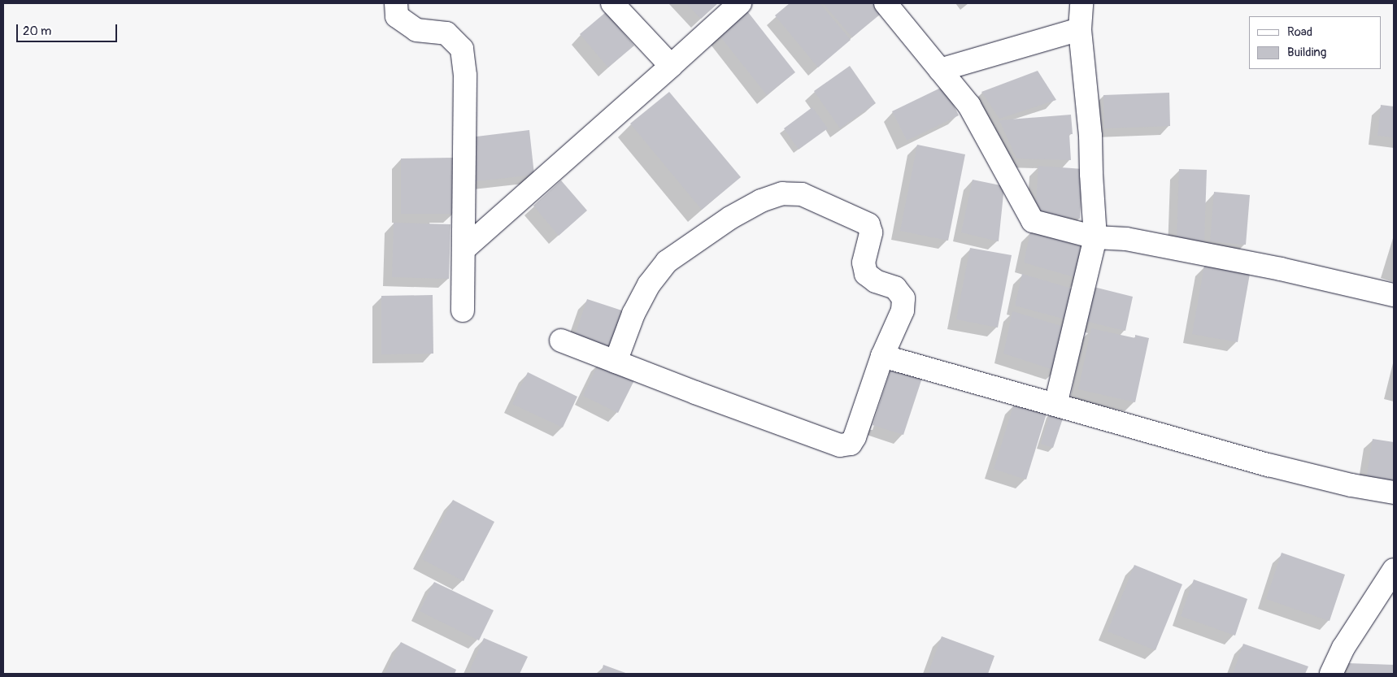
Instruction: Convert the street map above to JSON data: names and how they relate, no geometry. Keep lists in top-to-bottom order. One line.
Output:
{"legend":["Road","Building"],"scale_bar":"20 m"}
